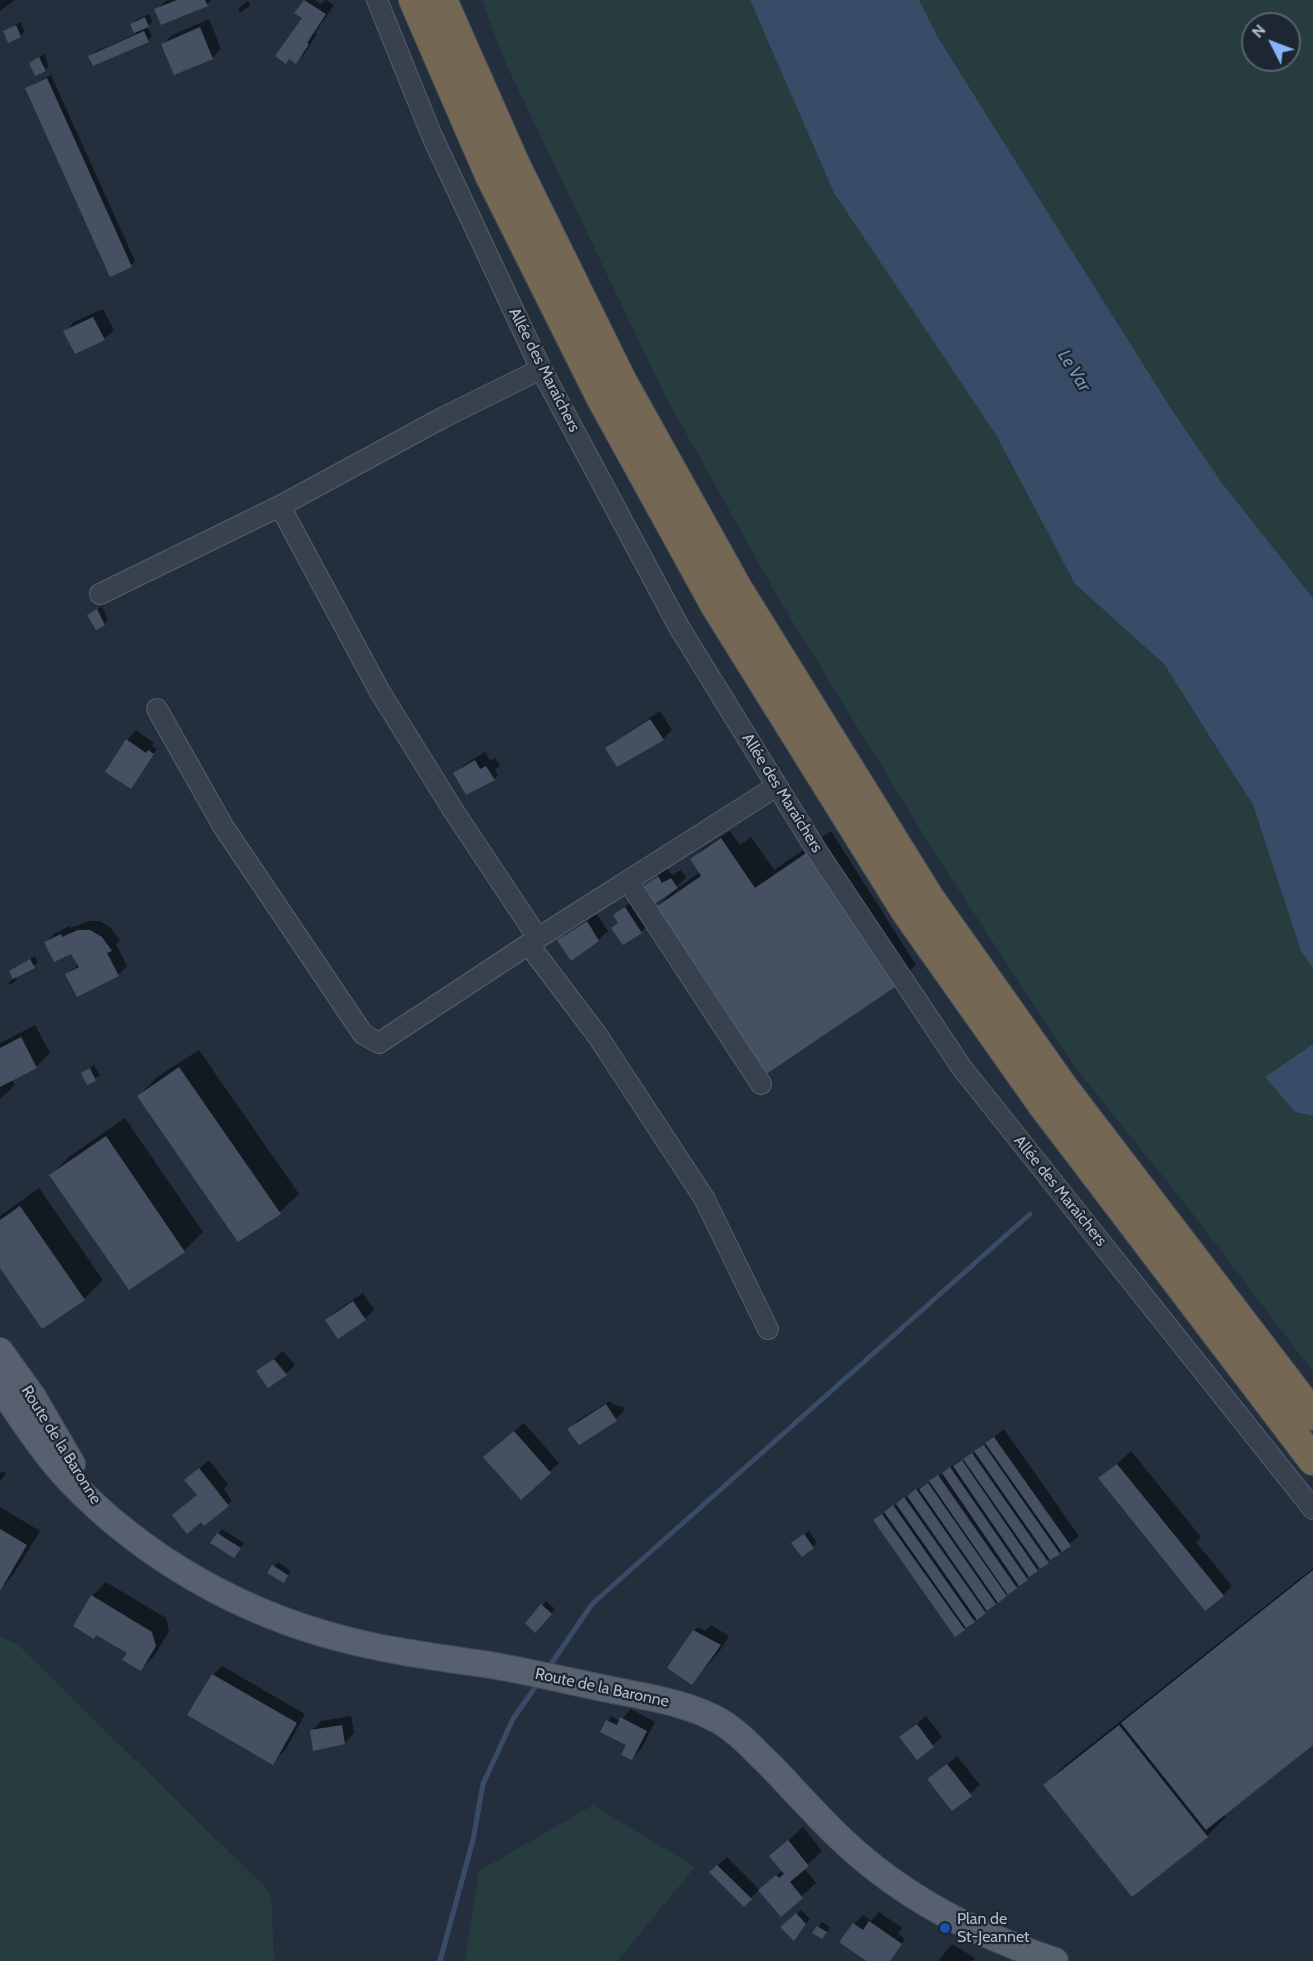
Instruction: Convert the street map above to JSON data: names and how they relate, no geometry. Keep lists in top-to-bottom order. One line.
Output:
{"streets":{"main road":["Route de la Baronne"],"street":["Allée des Maraîchers"]},"water":["Le Var"],"places":["Plan de St-Jeannet"],"north":"top left"}
